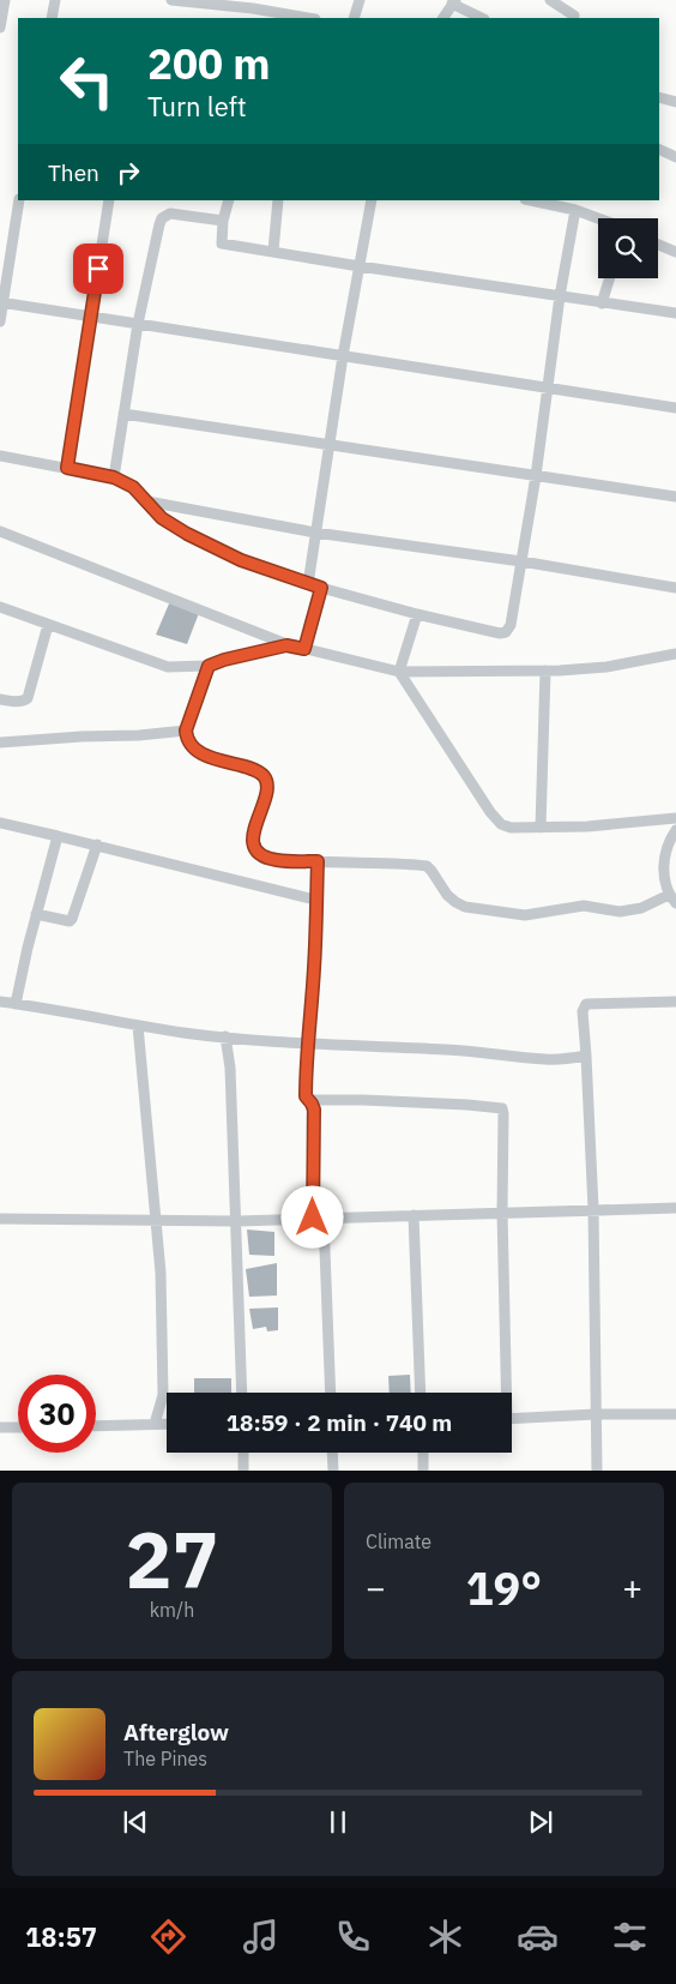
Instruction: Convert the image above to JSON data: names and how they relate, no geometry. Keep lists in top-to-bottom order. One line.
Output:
{"page":{"turn":["200 m","Turn left"],"then":"Then","limit":"30","trip":"18:59 · 2 min · 740 m","tile":[["27","km/h"],"Climate"],"heat":["−","19°","+"],"song":["Afterglow","The Pines"],"tabs":"18:57"}}
